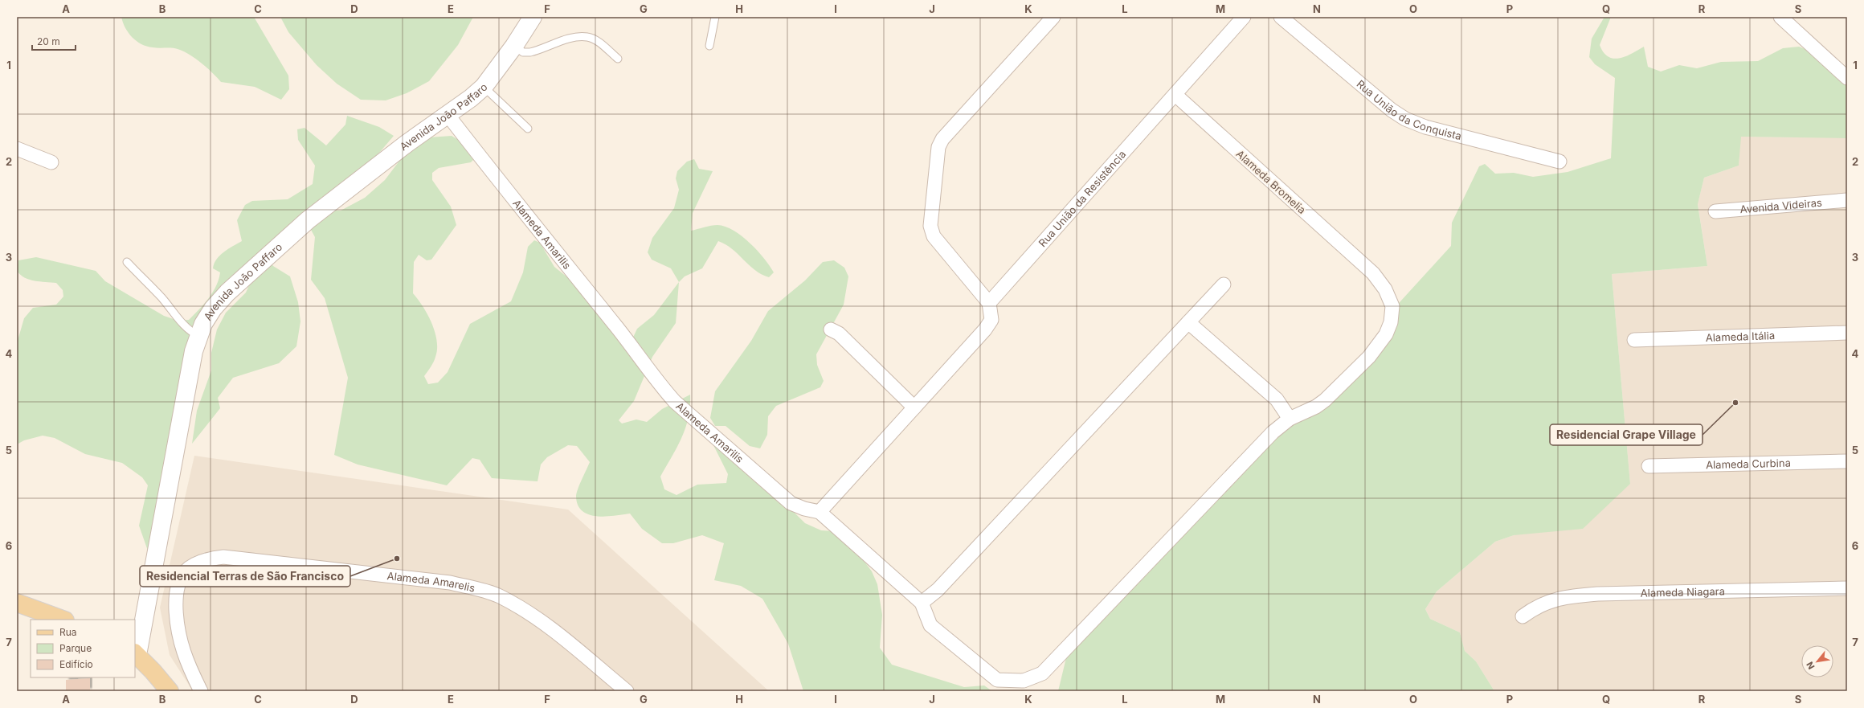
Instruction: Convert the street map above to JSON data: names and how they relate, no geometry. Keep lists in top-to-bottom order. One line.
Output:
{"streets":{"street":["Rua União da Conquista","Avenida João Paffaro","Alameda Bromelia","Rua União da Resistência","Avenida Videiras","Alameda Amarilis","Alameda Itália","Alameda Curbina","Alameda Amarelis","Alameda Niagara"]},"crossings":[["Avenida João Paffaro","Alameda Amarilis"],["Alameda Bromelia","Rua União da Resistência"]],"places":["Residencial Grape Village","Residencial Terras de São Francisco"],"legend":["Rua","Parque","Edifício"],"scale_bar":"20 m","north":"bottom left","grid":{"columns":["A","B","C","D","E","F","G","H","I","J","K","L","M","N","O","P","Q","R","S"],"rows":["1","2","3","4","5","6","7"]}}
